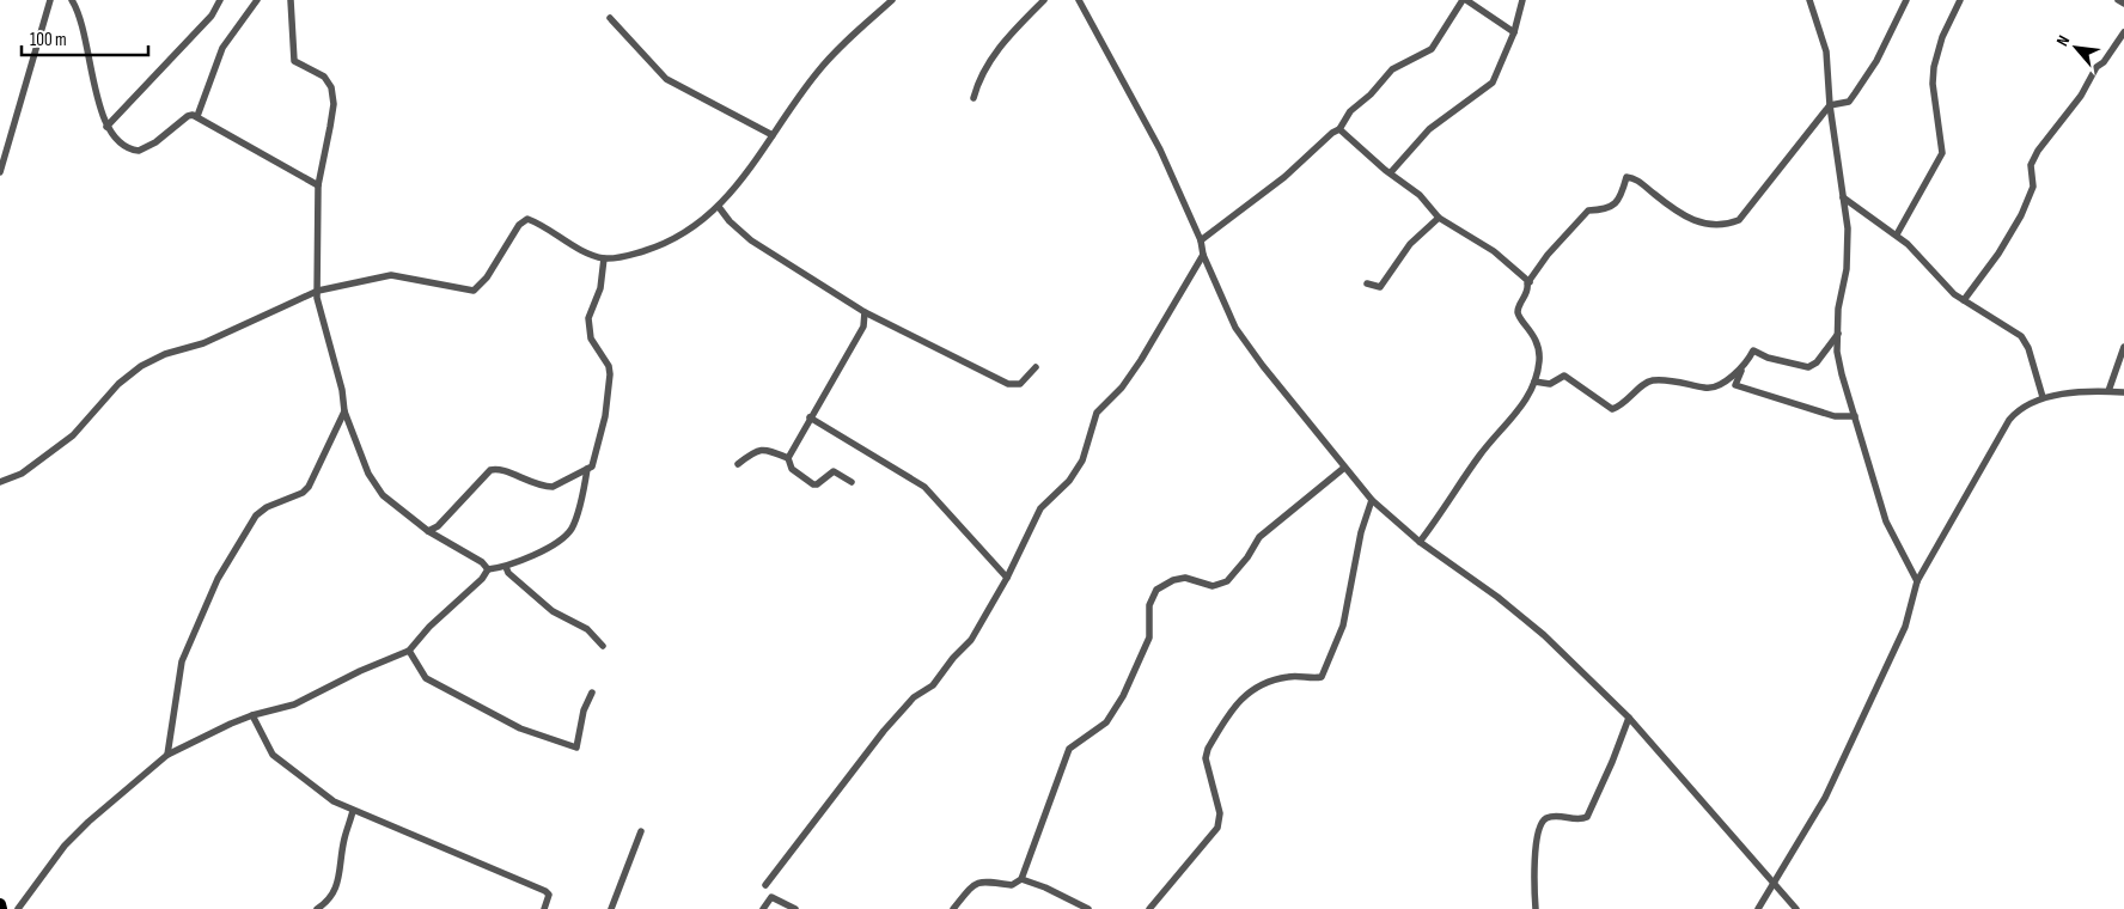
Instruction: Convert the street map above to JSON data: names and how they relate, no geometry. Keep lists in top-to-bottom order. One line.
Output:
{"scale_bar":"100 m","north":"top left"}
